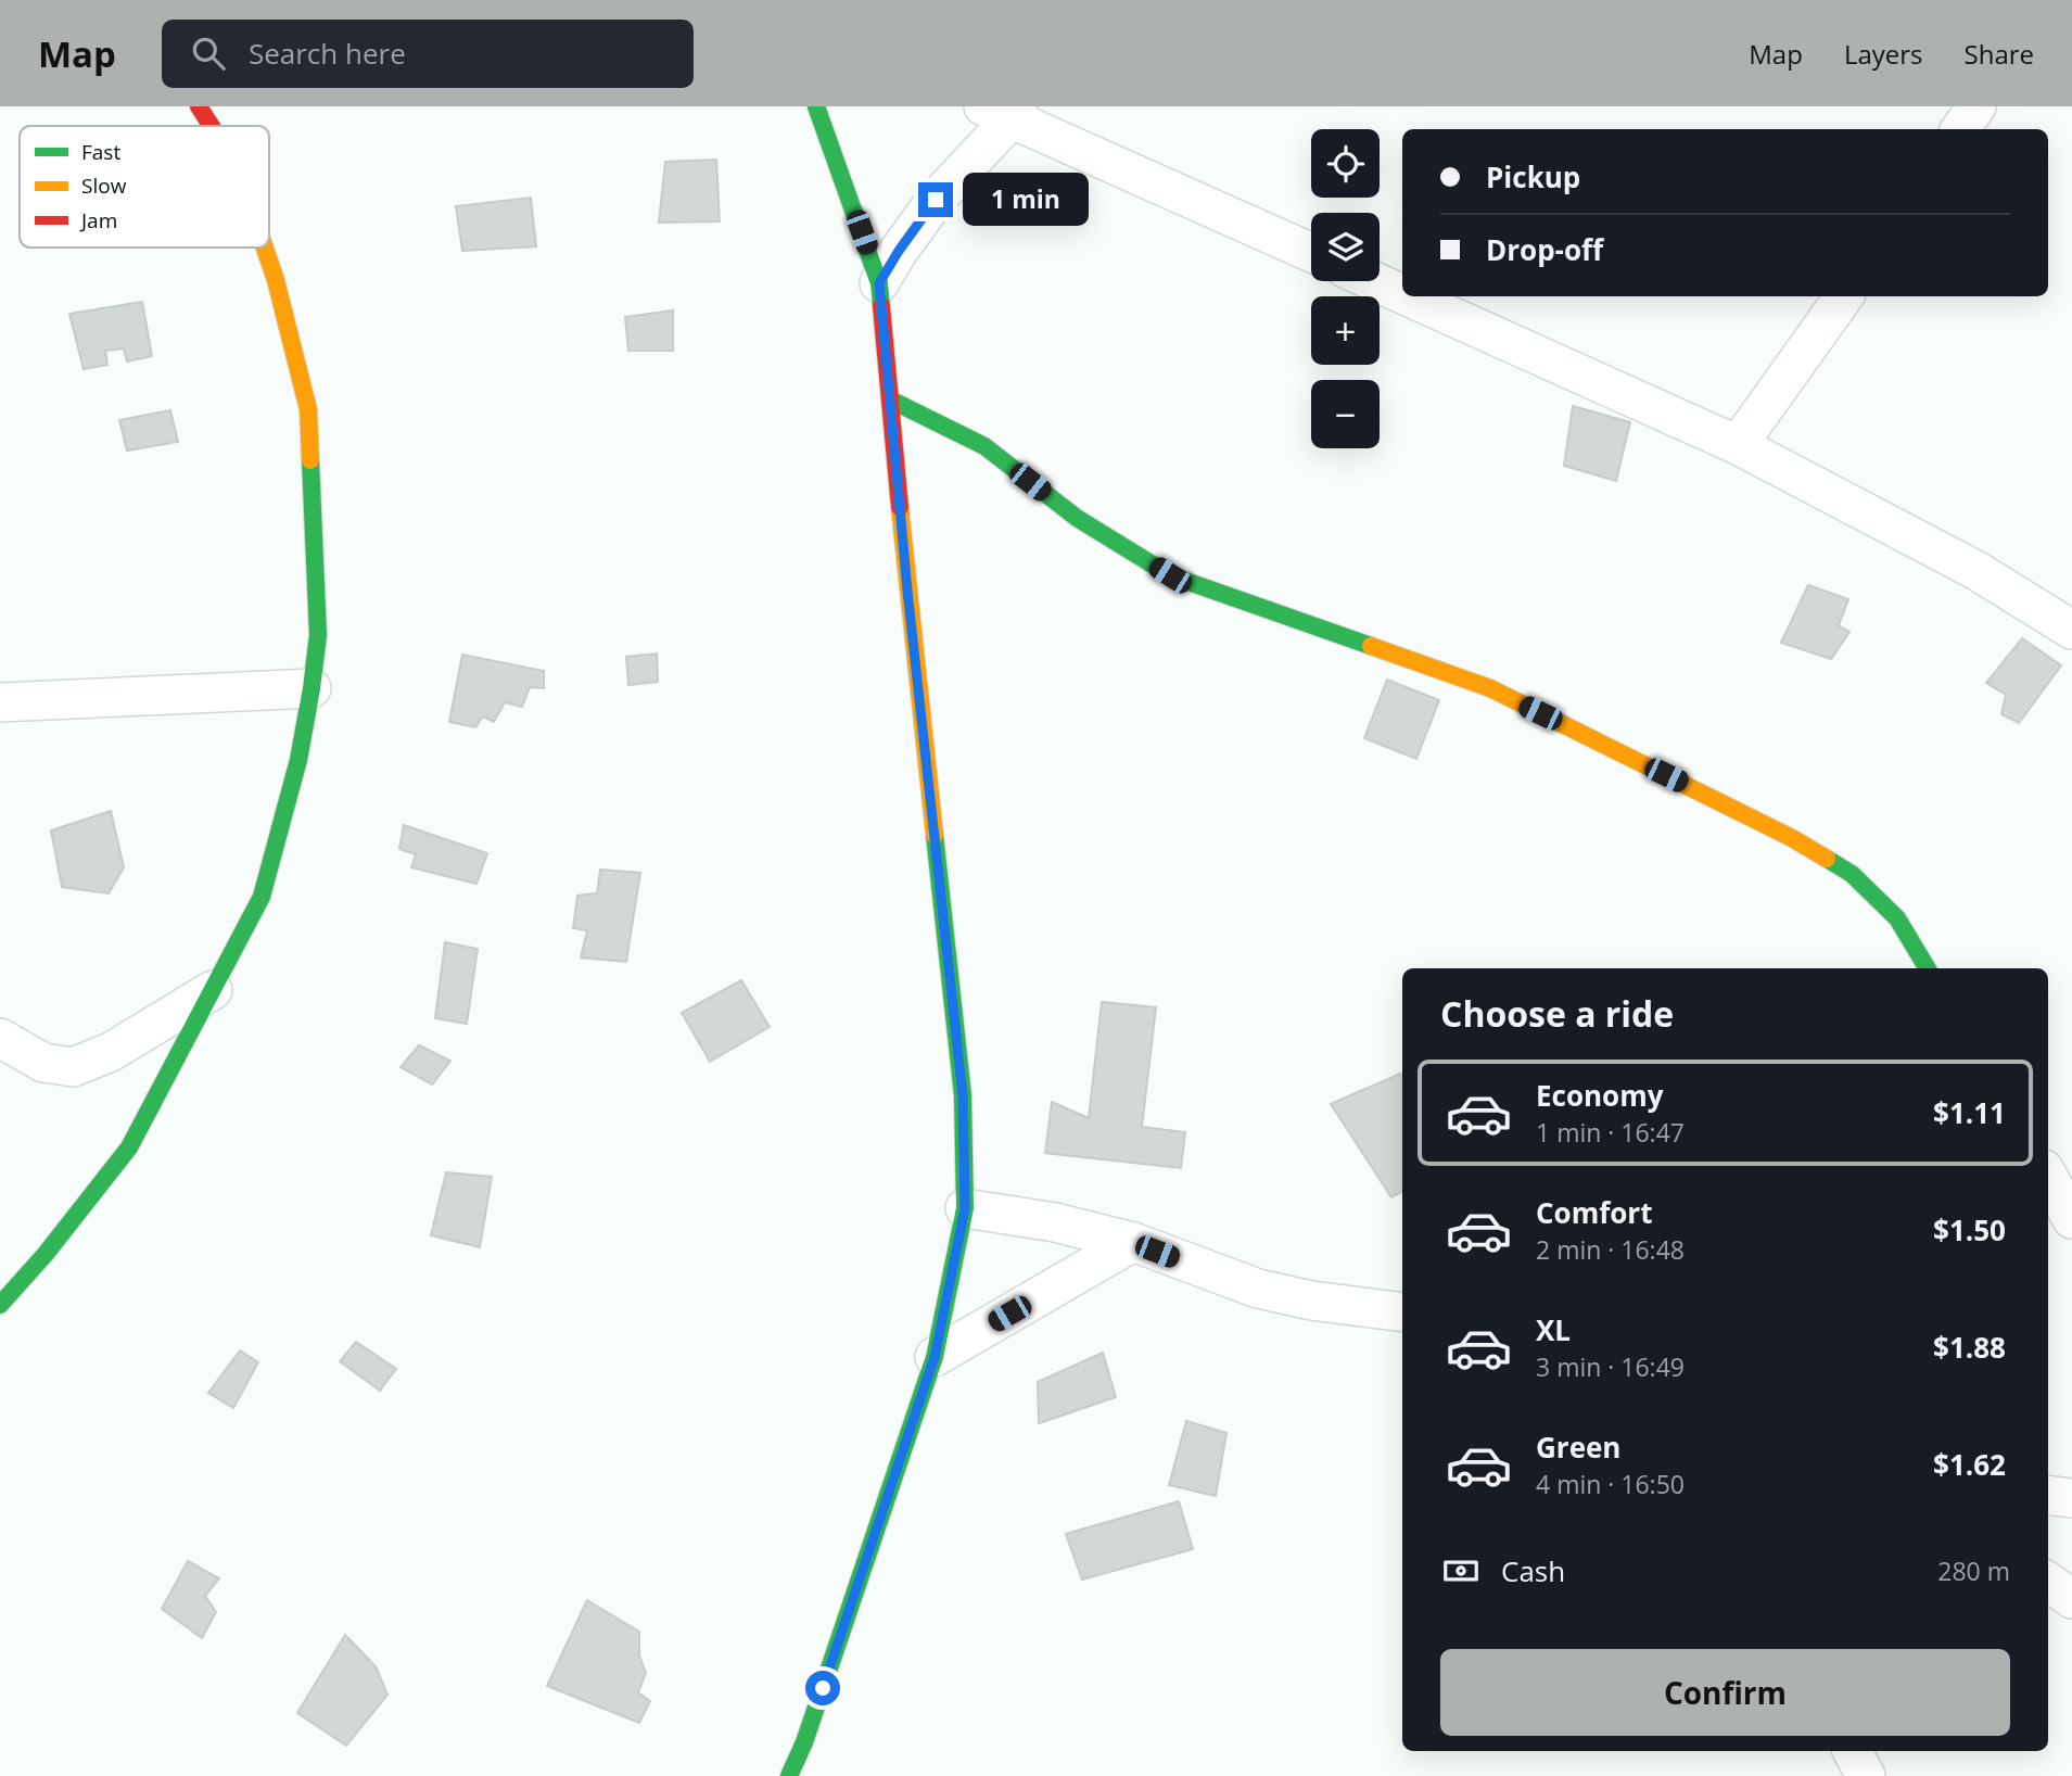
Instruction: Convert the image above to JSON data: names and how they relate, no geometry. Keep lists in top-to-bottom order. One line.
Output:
{"legend":["Fast","Slow","Jam"],"page":{"header":"Map","search":"Search here","nav":["Map","Layers","Share"],"map_buttons":["+","−"],"banner":["Pickup","Drop-off"],"bubble":"1 min","heading":"Choose a ride","list":[{"name":"Economy","note":"1 min · 16:47","value":"$1.11"},{"name":"Comfort","note":"2 min · 16:48","value":"$1.50"},{"name":"XL","note":"3 min · 16:49","value":"$1.88"},{"name":"Green","note":"4 min · 16:50","value":"$1.62"}],"pay":["Cash","280 m"],"buttons":"Confirm"}}
